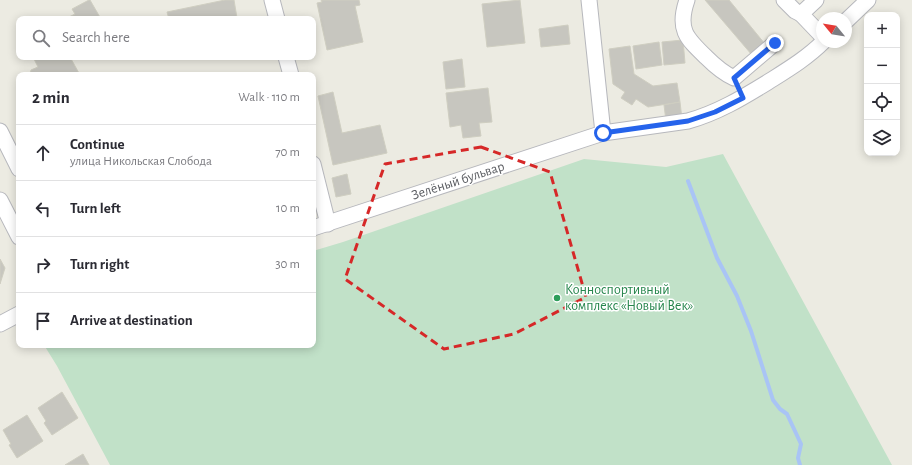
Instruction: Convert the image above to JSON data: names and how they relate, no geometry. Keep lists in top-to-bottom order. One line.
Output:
{"streets":{"street":["Зелёный бульвар"]},"places":["Конноспортивный комплекс «Новый Век»"],"north":"top left","page":{"map_buttons":["+","−"],"search":"Search here","heading":["2 min","Walk · 110 m"],"list":[["Continue","улица Никольская Слобода","70 m"],["Turn left","10 m"],["Turn right","30 m"],"Arrive at destination"]}}
